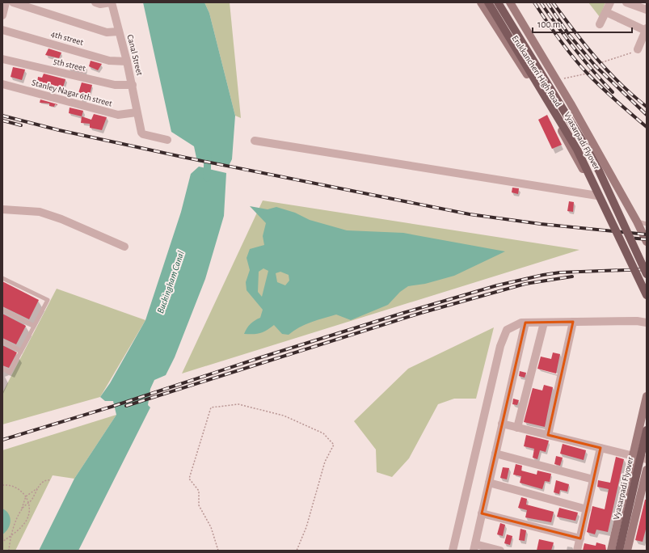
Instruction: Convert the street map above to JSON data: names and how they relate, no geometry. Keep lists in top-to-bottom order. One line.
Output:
{"streets":{"main road":["Vyasarpadi Flyover"],"street":["4th street","Canal Street","5th street","Erukkancheri High Road","Stanley Nagar 6th street"]},"crossings":[["4th street","Canal Street"],["Canal Street","5th street"],["Canal Street","Stanley Nagar 6th street"]],"water":["Buckingham Canal"],"scale_bar":"100 m"}
